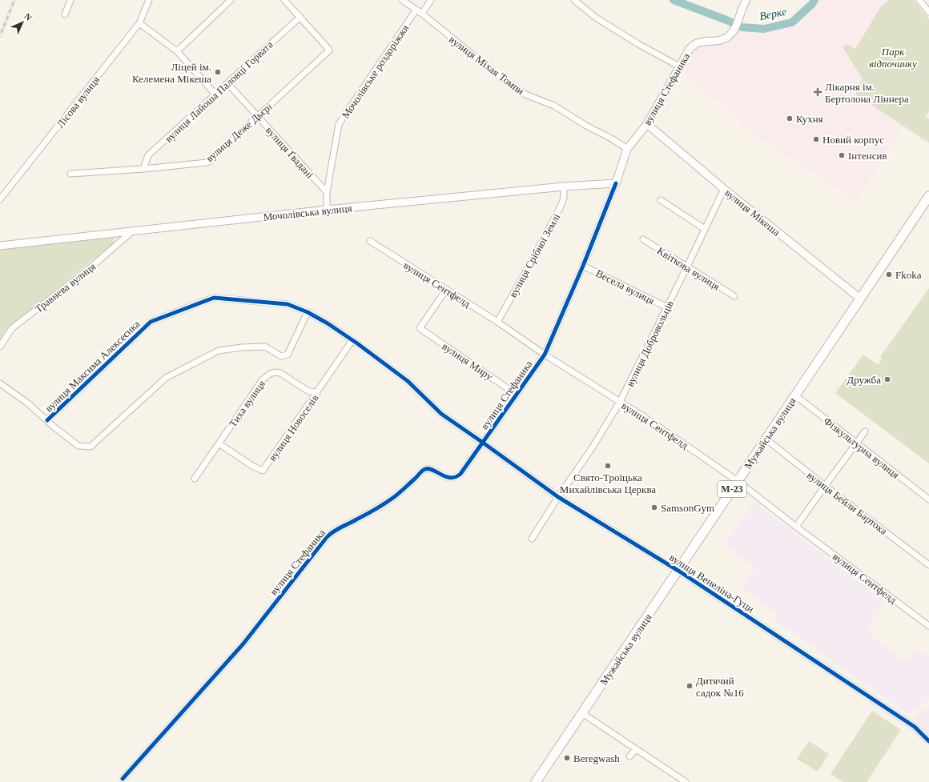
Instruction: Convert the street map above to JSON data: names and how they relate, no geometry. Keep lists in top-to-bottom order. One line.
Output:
{"streets":{"highway":["Мужайська вулиця","М-23"],"main road":["вулиця Стефаника","Мочолівська вулиця","вулиця Мікеша"],"street":["вулиця Міхая Томпи","Мочолівське роздоріжжя","вулиця Лайоша Паловці Горвата","Лісова вулиця","вулиця Деже Дьєрі","вулиця Ґвадані","вулиця Срібної Землі","Квіткова вулиця","вулиця Сентфелд","Весела вулиця","Травнева вулиця","вулиця Добровольців","вулиця Миру","вулиця Максима Алексеєнка","Тиха вулиця","вулиця Новоселів","Фізкультурна вулиця","вулиця Бейли Бартока","вулиця Венеліна-Гуци"]},"crossings":[["вулиця Міхая Томпи","Мочолівське роздоріжжя"],["вулиця Міхая Томпи","вулиця Стефаника"],["Мочолівське роздоріжжя","вулиця Ґвадані"],["Мочолівське роздоріжжя","Мочолівська вулиця"],["вулиця Стефаника","Мочолівська вулиця"],["вулиця Стефаника","вулиця Мікеша"],["вулиця Стефаника","вулиця Сентфелд"],["вулиця Стефаника","Весела вулиця"],["вулиця Стефаника","вулиця Миру"],["вулиця Стефаника","вулиця Максима Алексеєнка"],["вулиця Стефаника","вулиця Венеліна-Гуци"],["вулиця Лайоша Паловці Горвата","вулиця Деже Дьєрі"],["вулиця Лайоша Паловці Горвата","вулиця Ґвадані"],["вулиця Деже Дьєрі","вулиця Ґвадані"],["Мочолівська вулиця","вулиця Срібної Землі"],["Мочолівська вулиця","Травнева вулиця"],["вулиця Мікеша","вулиця Добровольців"],["вулиця Мікеша","Мужайська вулиця"],["вулиця Срібної Землі","вулиця Сентфелд"],["Квіткова вулиця","вулиця Добровольців"],["вулиця Сентфелд","вулиця Добровольців"],["вулиця Сентфелд","вулиця Миру"],["вулиця Сентфелд","Мужайська вулиця"],["Весела вулиця","вулиця Добровольців"],["вулиця Добровольців","вулиця Венеліна-Гуци"],["вулиця Максима Алексеєнка","вулиця Новоселів"],["вулиця Максима Алексеєнка","вулиця Венеліна-Гуци"],["Тиха вулиця","вулиця Новоселів"],["Мужайська вулиця","Фізкультурна вулиця"],["Мужайська вулиця","вулиця Бейли Бартока"],["Мужайська вулиця","вулиця Венеліна-Гуци"]],"water":["Верке"],"parks":["Парк відпочинку"],"places":{"other":["Ліцей ім. Келемена Мікеша","Кухня","Новий корпус","Інтенсив","Fkoka","Дружба","Свято-Троїцька Михайлівська Церква","SamsonGym","Дитячий садок №16","Beregwash"],"health":["Лікарня ім. Бертолона Ліннера"]},"north":"top right"}
